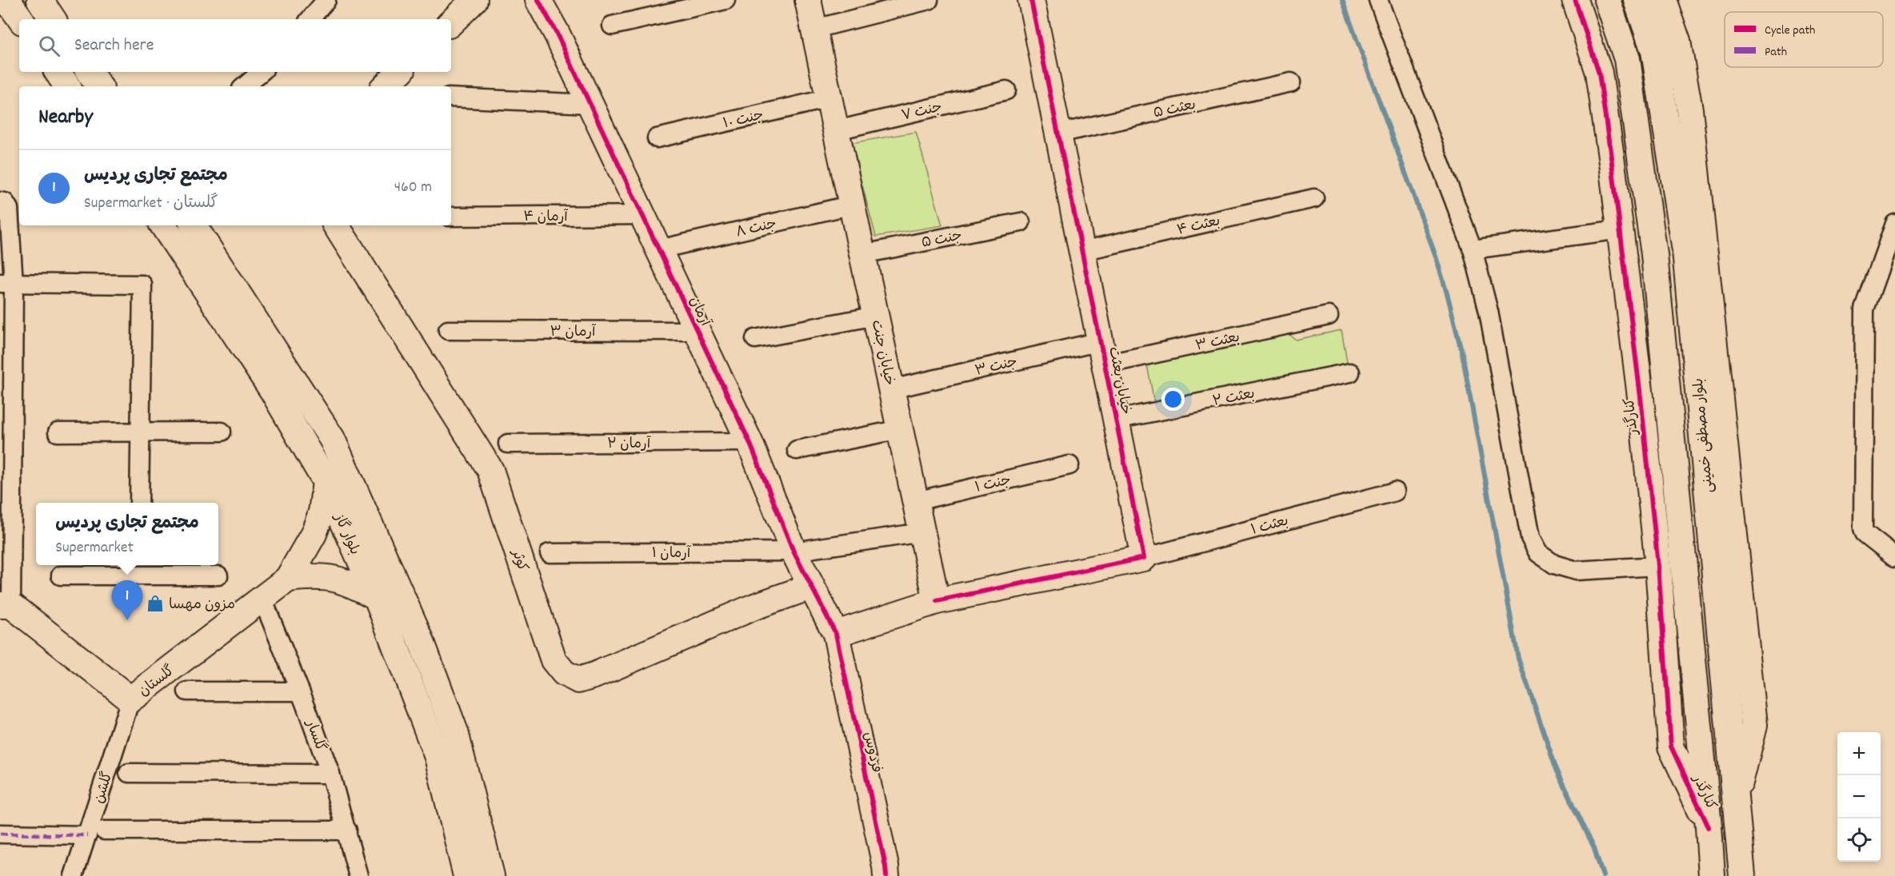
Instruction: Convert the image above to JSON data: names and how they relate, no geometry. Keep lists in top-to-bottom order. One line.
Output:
{"streets":{"street":["بعثت ۵","جنت ۷","جنت ۱۰","آرمان ۴","بعثت ۴","جنت ۸","جنت ۵","آرمان","آرمان ۳","بعثت ۳","خیابان جنت","جنت ۳","خیابان بعثت","بعثت ۲","کنارگذر","بلوار مصطفی خمینی","آرمان ۲","جنت ۱","بعثت ۱","بلوار گاز","آرمان ۱","کوثر","گلستان","گلسار","فردوس","گلشن"]},"crossings":[["بعثت ۵","خیابان بعثت"],["جنت ۷","خیابان جنت"],["جنت ۱۰","خیابان جنت"],["آرمان ۴","آرمان"],["بعثت ۴","خیابان بعثت"],["جنت ۸","آرمان"],["جنت ۸","خیابان جنت"],["جنت ۵","خیابان جنت"],["آرمان","آرمان ۳"],["آرمان","آرمان ۲"],["آرمان","آرمان ۱"],["آرمان","کوثر"],["آرمان","فردوس"],["بعثت ۳","جنت ۳"],["بعثت ۳","خیابان بعثت"],["خیابان جنت","جنت ۳"],["خیابان جنت","جنت ۱"],["خیابان جنت","آرمان ۱"],["جنت ۳","خیابان بعثت"],["خیابان بعثت","بعثت ۲"],["خیابان بعثت","بعثت ۱"],["کنارگذر","بلوار مصطفی خمینی"],["بلوار گاز","گلستان"],["گلستان","گلسار"],["گلستان","گلشن"]],"places":{"shop":["مزون مهسا"]},"legend":["Cycle path","Path"],"page":{"search":"Search here","heading":"Nearby","list":[{"mark":"1","name":"مجتمع تجاری پردیس","note":"Supermarket · گلستان","value":"460 m"}],"popup":["مجتمع تجاری پردیس","Supermarket"],"pins":"1","map_buttons":["+","−"]}}
